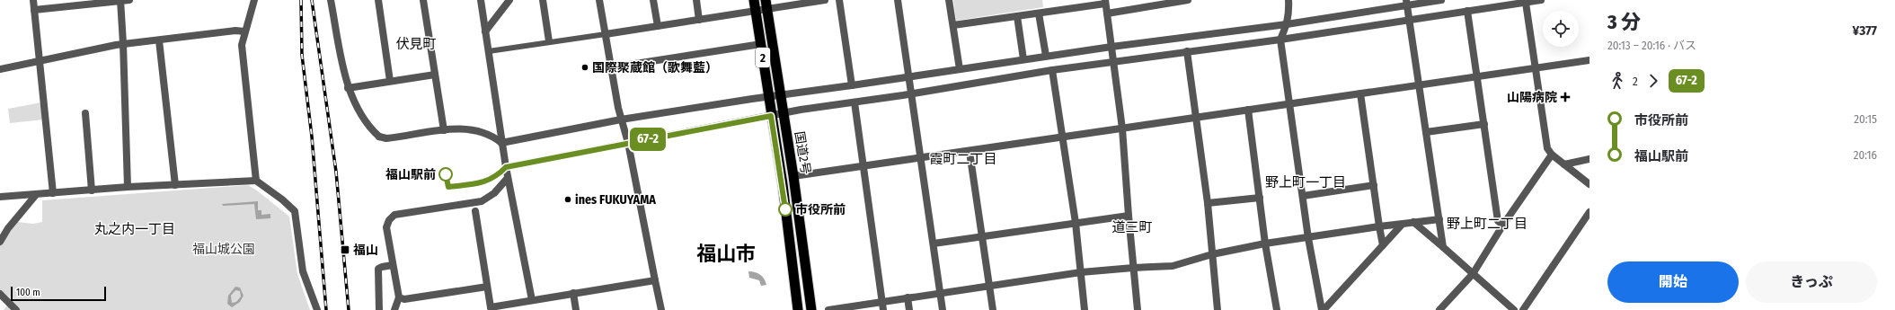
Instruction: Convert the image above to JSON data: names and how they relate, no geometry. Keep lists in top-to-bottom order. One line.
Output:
{"streets":{"highway":["2","国道2号"]},"districts":["伏見町","霞町二丁目","野上町一丁目","野上町二丁目","道三町","丸之内一丁目","福山市"],"parks":["福山城公園"],"places":{"other":["国際聚蔵館（歌舞藍）","福山駅前","ines FUKUYAMA","市役所前"],"health":["山陽病院"],"transit":["福山"]},"lines":["bus line 67-2"],"scale_bar":"100 m","page":{"on_map":"67-2","heading":["3 分","20:13 – 20:16 · バス","¥377"],"legs":["2","67-2"],"list":[{"name":"市役所前","value":"20:15"},{"name":"福山駅前","value":"20:16"}],"buttons":["開始","きっぷ"],"scale":"100 m"}}
